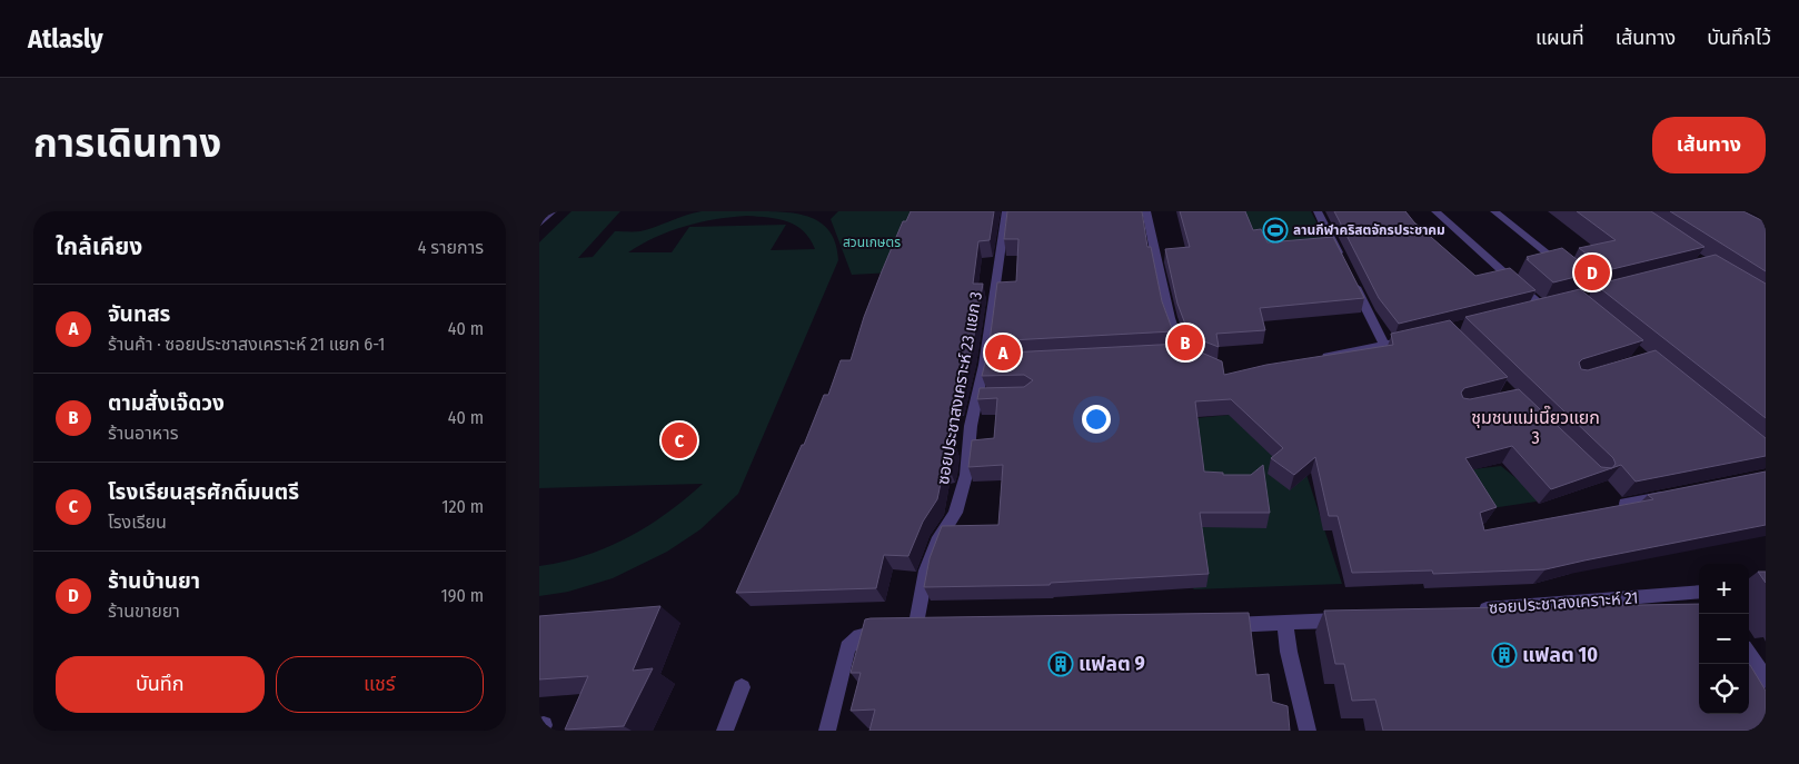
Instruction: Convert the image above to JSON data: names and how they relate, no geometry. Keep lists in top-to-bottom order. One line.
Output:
{"streets":{"street":["ซอยประชาสงเคราะห์ 23 แยก 3","ซอยประชาสงเคราะห์ 21"]},"districts":["ชุมชนแม่เนี๊ยวแยก 3"],"parks":["สวนเกษตร"],"places":{"sports":["ลานกีฬาคริสตจักรประชาคม"],"building":["แฟลต 10","แฟลต 9"]},"page":{"header":"Atlasly","nav":["แผนที่","เส้นทาง","บันทึกไว้"],"title":"การเดินทาง","buttons":["เส้นทาง",["บันทึก","แชร์"]],"heading":["ใกล้เคียง","4 รายการ"],"pins":["D","B","A","C"],"list":[{"mark":"A","name":"จันทสร","note":"ร้านค้า · ซอยประชาสงเคราะห์ 21 แยก 6-1","value":"40 m"},{"mark":"B","name":"ตามสั่งเจ๊ดวง","note":"ร้านอาหาร","value":"40 m"},{"mark":"C","name":"โรงเรียนสุรศักดิ์มนตรี","note":"โรงเรียน","value":"120 m"},{"mark":"D","name":"ร้านบ้านยา","note":"ร้านขายยา","value":"190 m"}],"map_buttons":["+","−"]}}
